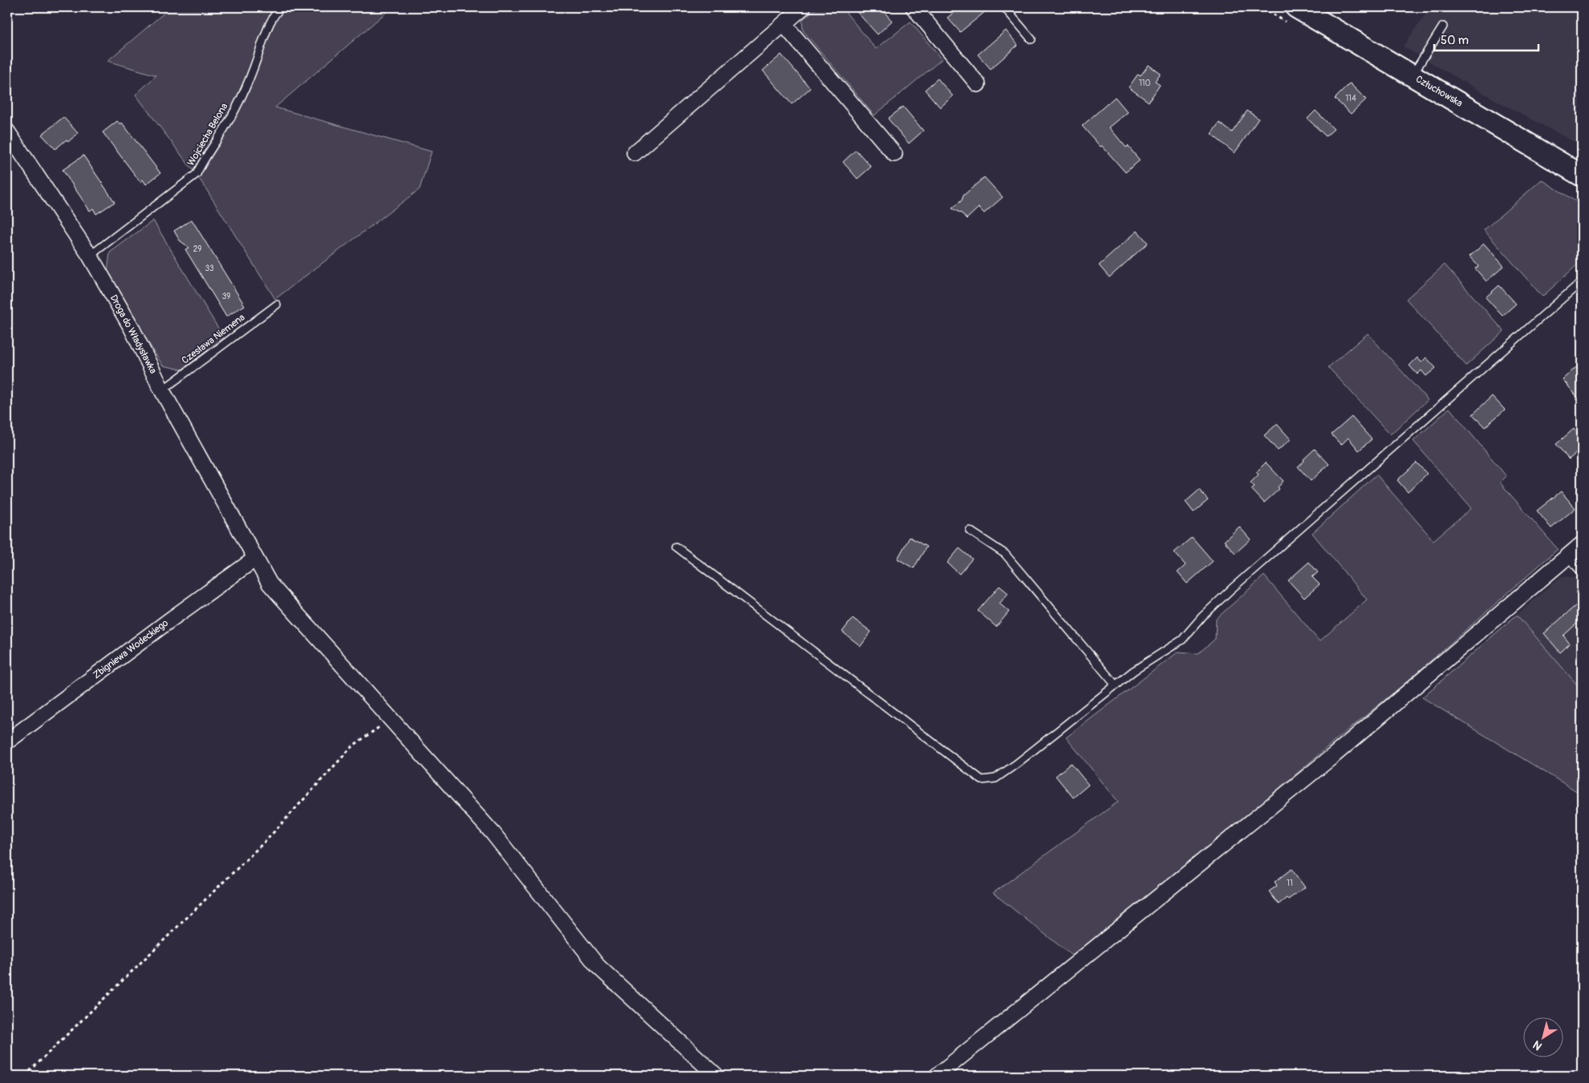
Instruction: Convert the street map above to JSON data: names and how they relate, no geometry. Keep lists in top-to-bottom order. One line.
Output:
{"streets":{"main road":["Człuchowska"],"street":["Droga do Władysławka","Zbigniewa Wodeckiego"],"lane":["Wojciecha Belona","Czesława Niemena"]},"crossings":[["Wojciecha Belona","Droga do Władysławka"],["Droga do Władysławka","Czesława Niemena"],["Droga do Władysławka","Zbigniewa Wodeckiego"]],"house_numbers":["110","114","29","33","39","11"],"scale_bar":"50 m","north":"bottom left"}
